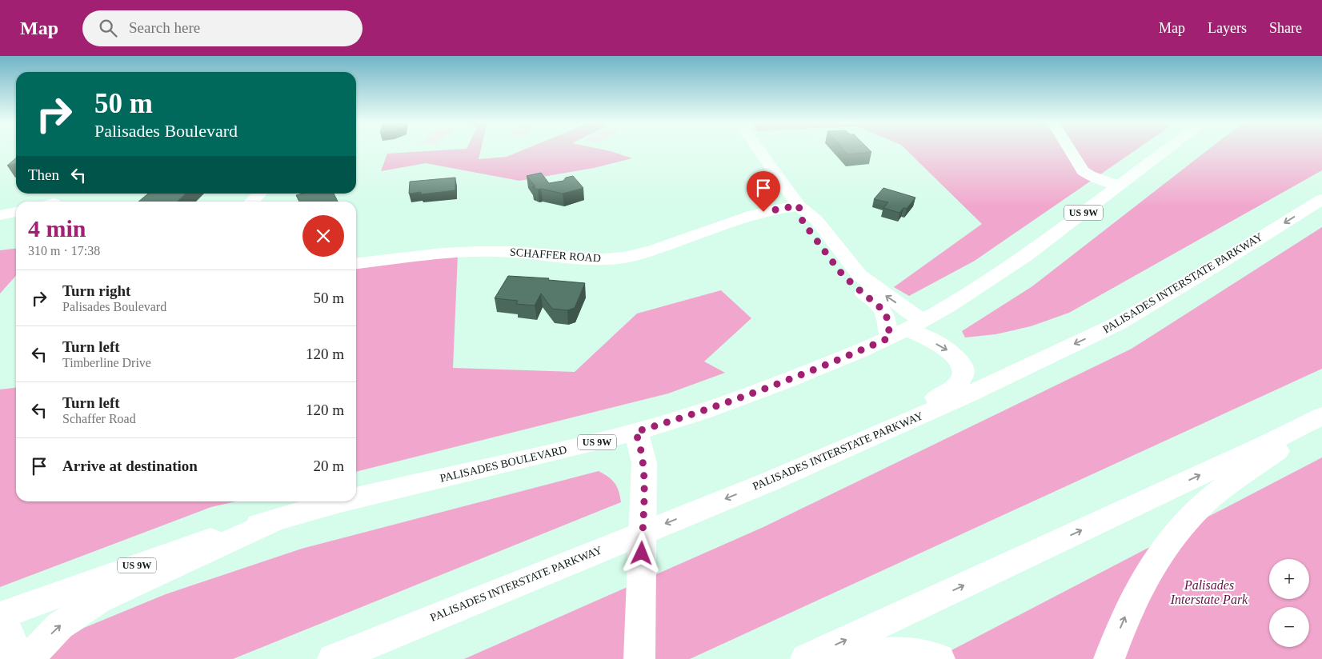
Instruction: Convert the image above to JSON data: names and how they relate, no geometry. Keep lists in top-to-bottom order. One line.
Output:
{"streets":{"main road":["US 9W","PALISADES INTERSTATE PARKWAY","PALISADES BOULEVARD"],"street":["SCHAFFER ROAD"]},"parks":["Palisades Interstate Park"],"page":{"header":"Map","search":"Search here","nav":["Map","Layers","Share"],"turn":["50 m","Palisades Boulevard"],"then":"Then","heading":["4 min","310 m · 17:38"],"list":[{"name":"Turn right","note":"Palisades Boulevard","value":"50 m"},{"name":"Turn left","note":"Timberline Drive","value":"120 m"},{"name":"Turn left","note":"Schaffer Road","value":"120 m"},{"name":"Arrive at destination","value":"20 m"}],"map_buttons":["+","−"]}}
